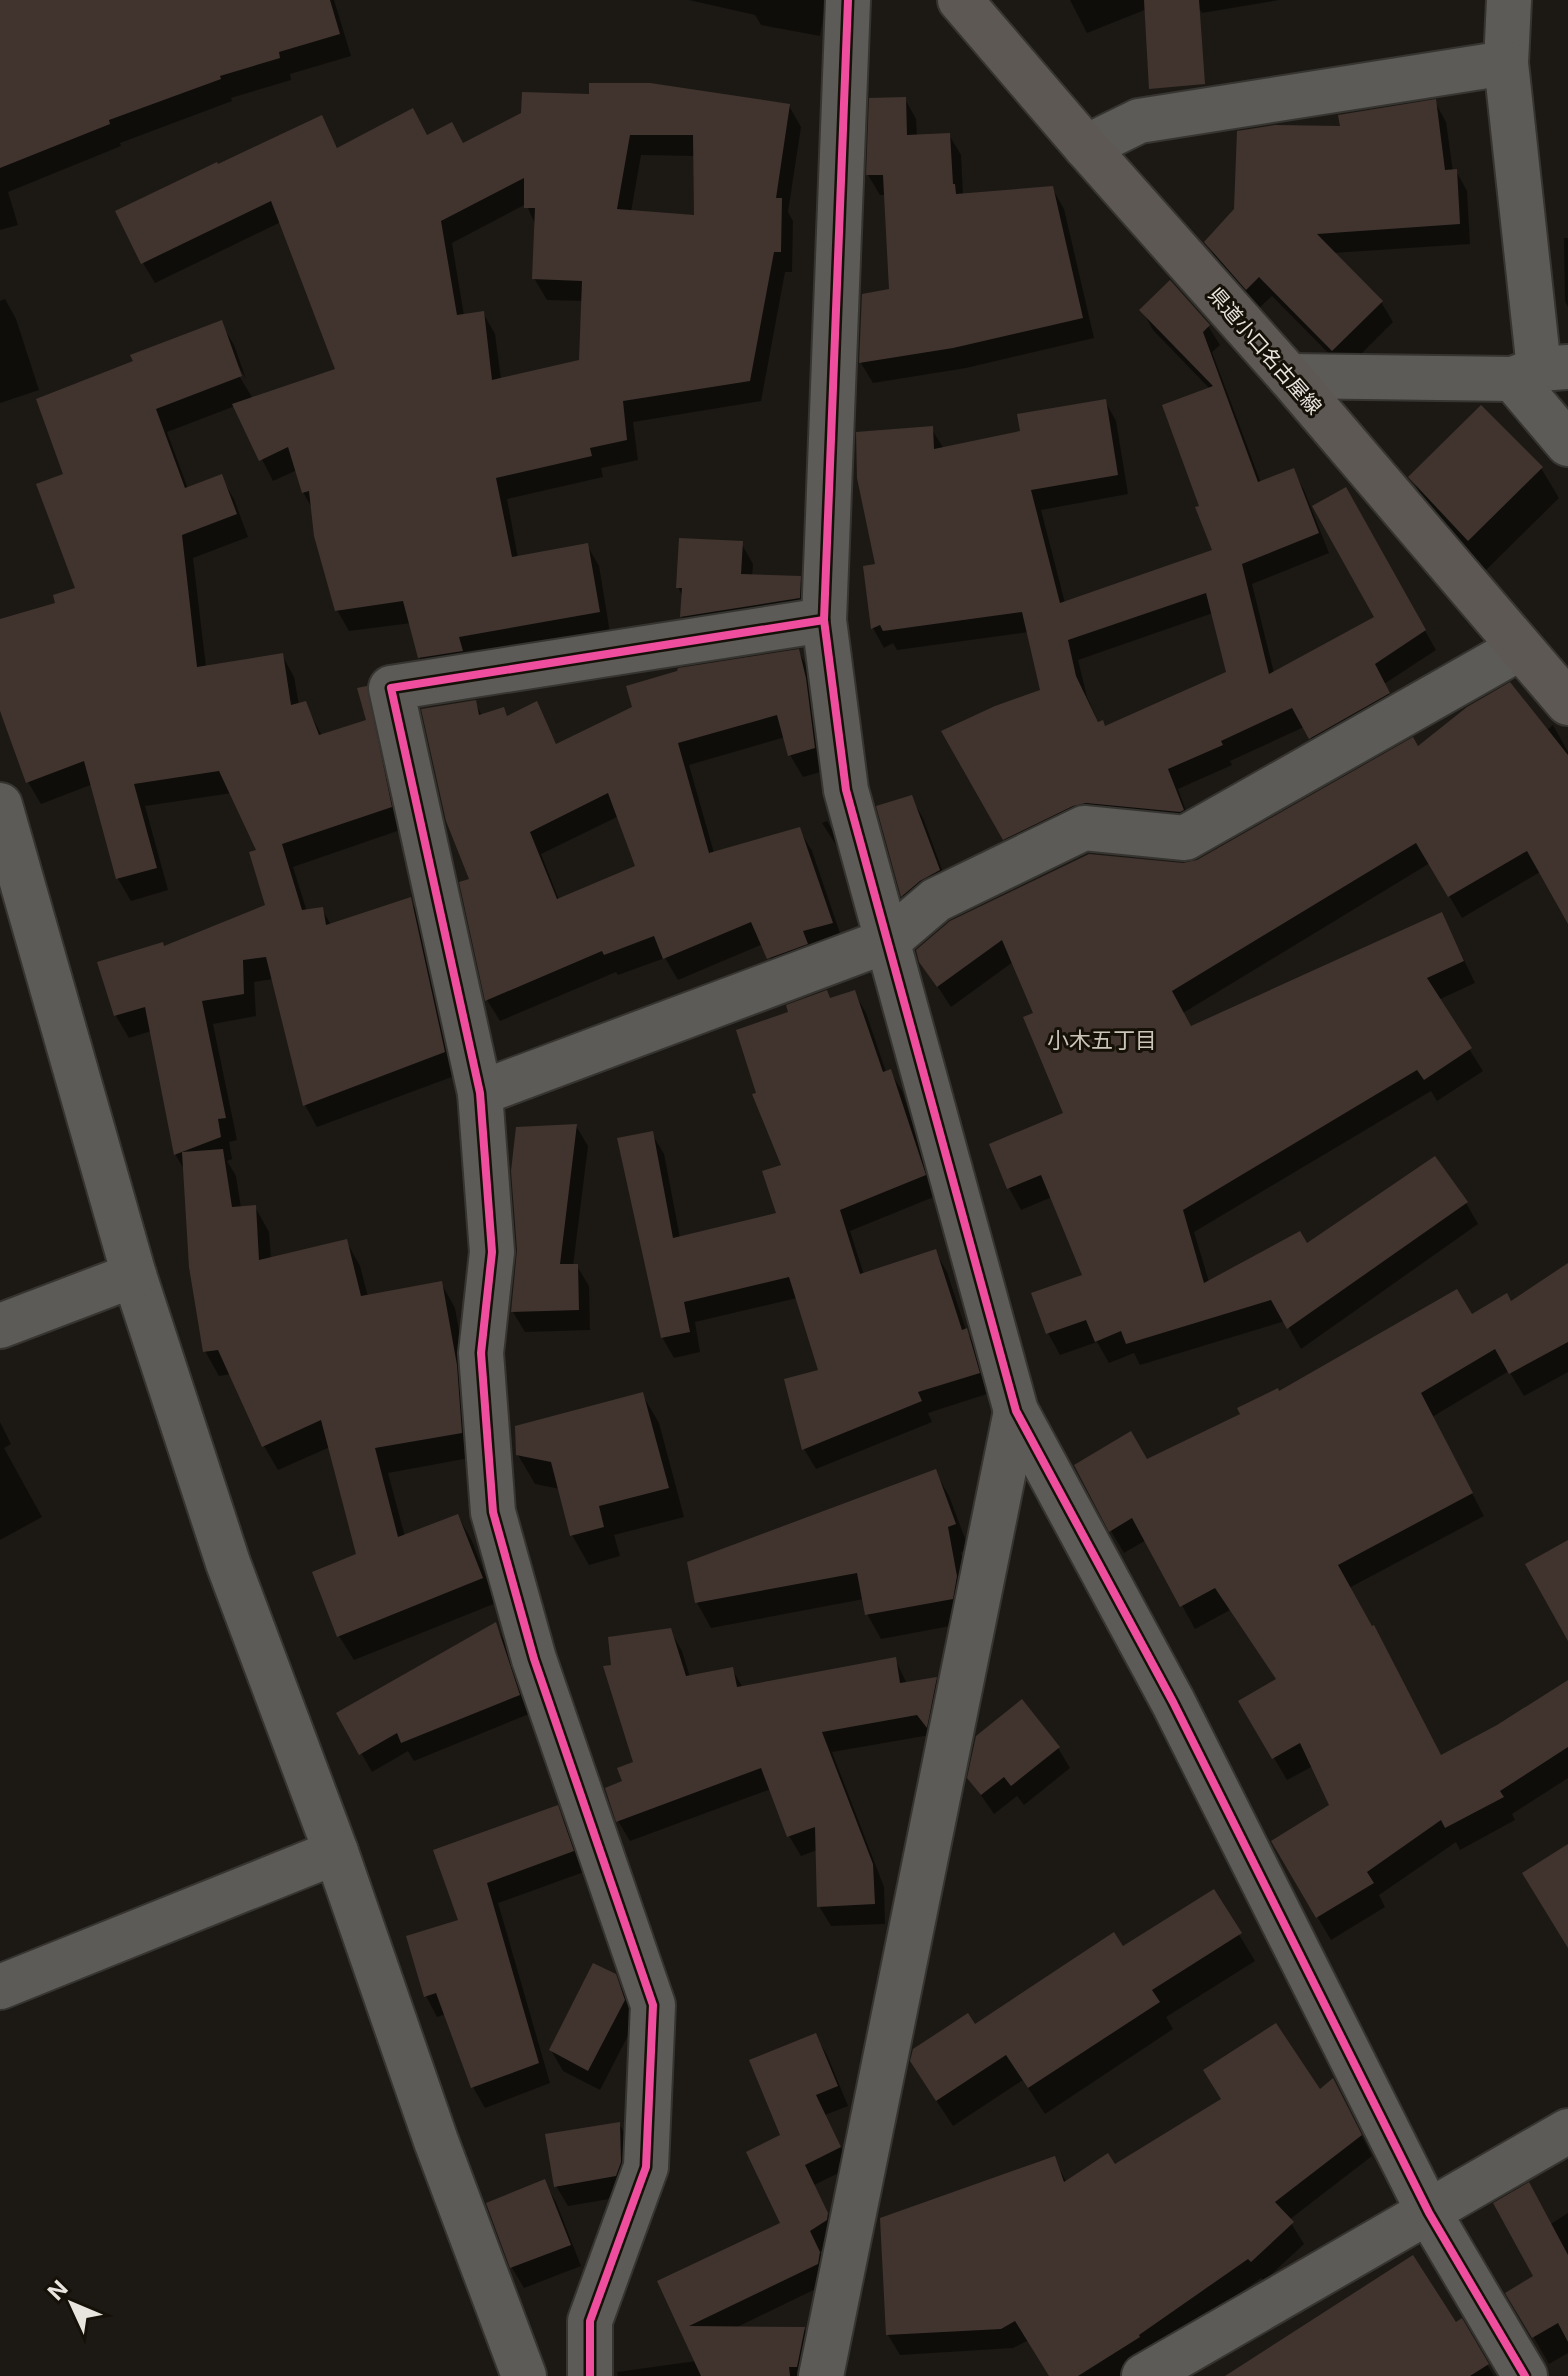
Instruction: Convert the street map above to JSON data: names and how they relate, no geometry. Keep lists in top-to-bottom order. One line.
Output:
{"streets":{"main road":["県道小口名古屋線"]},"districts":["小木五丁目"],"north":"top left"}
